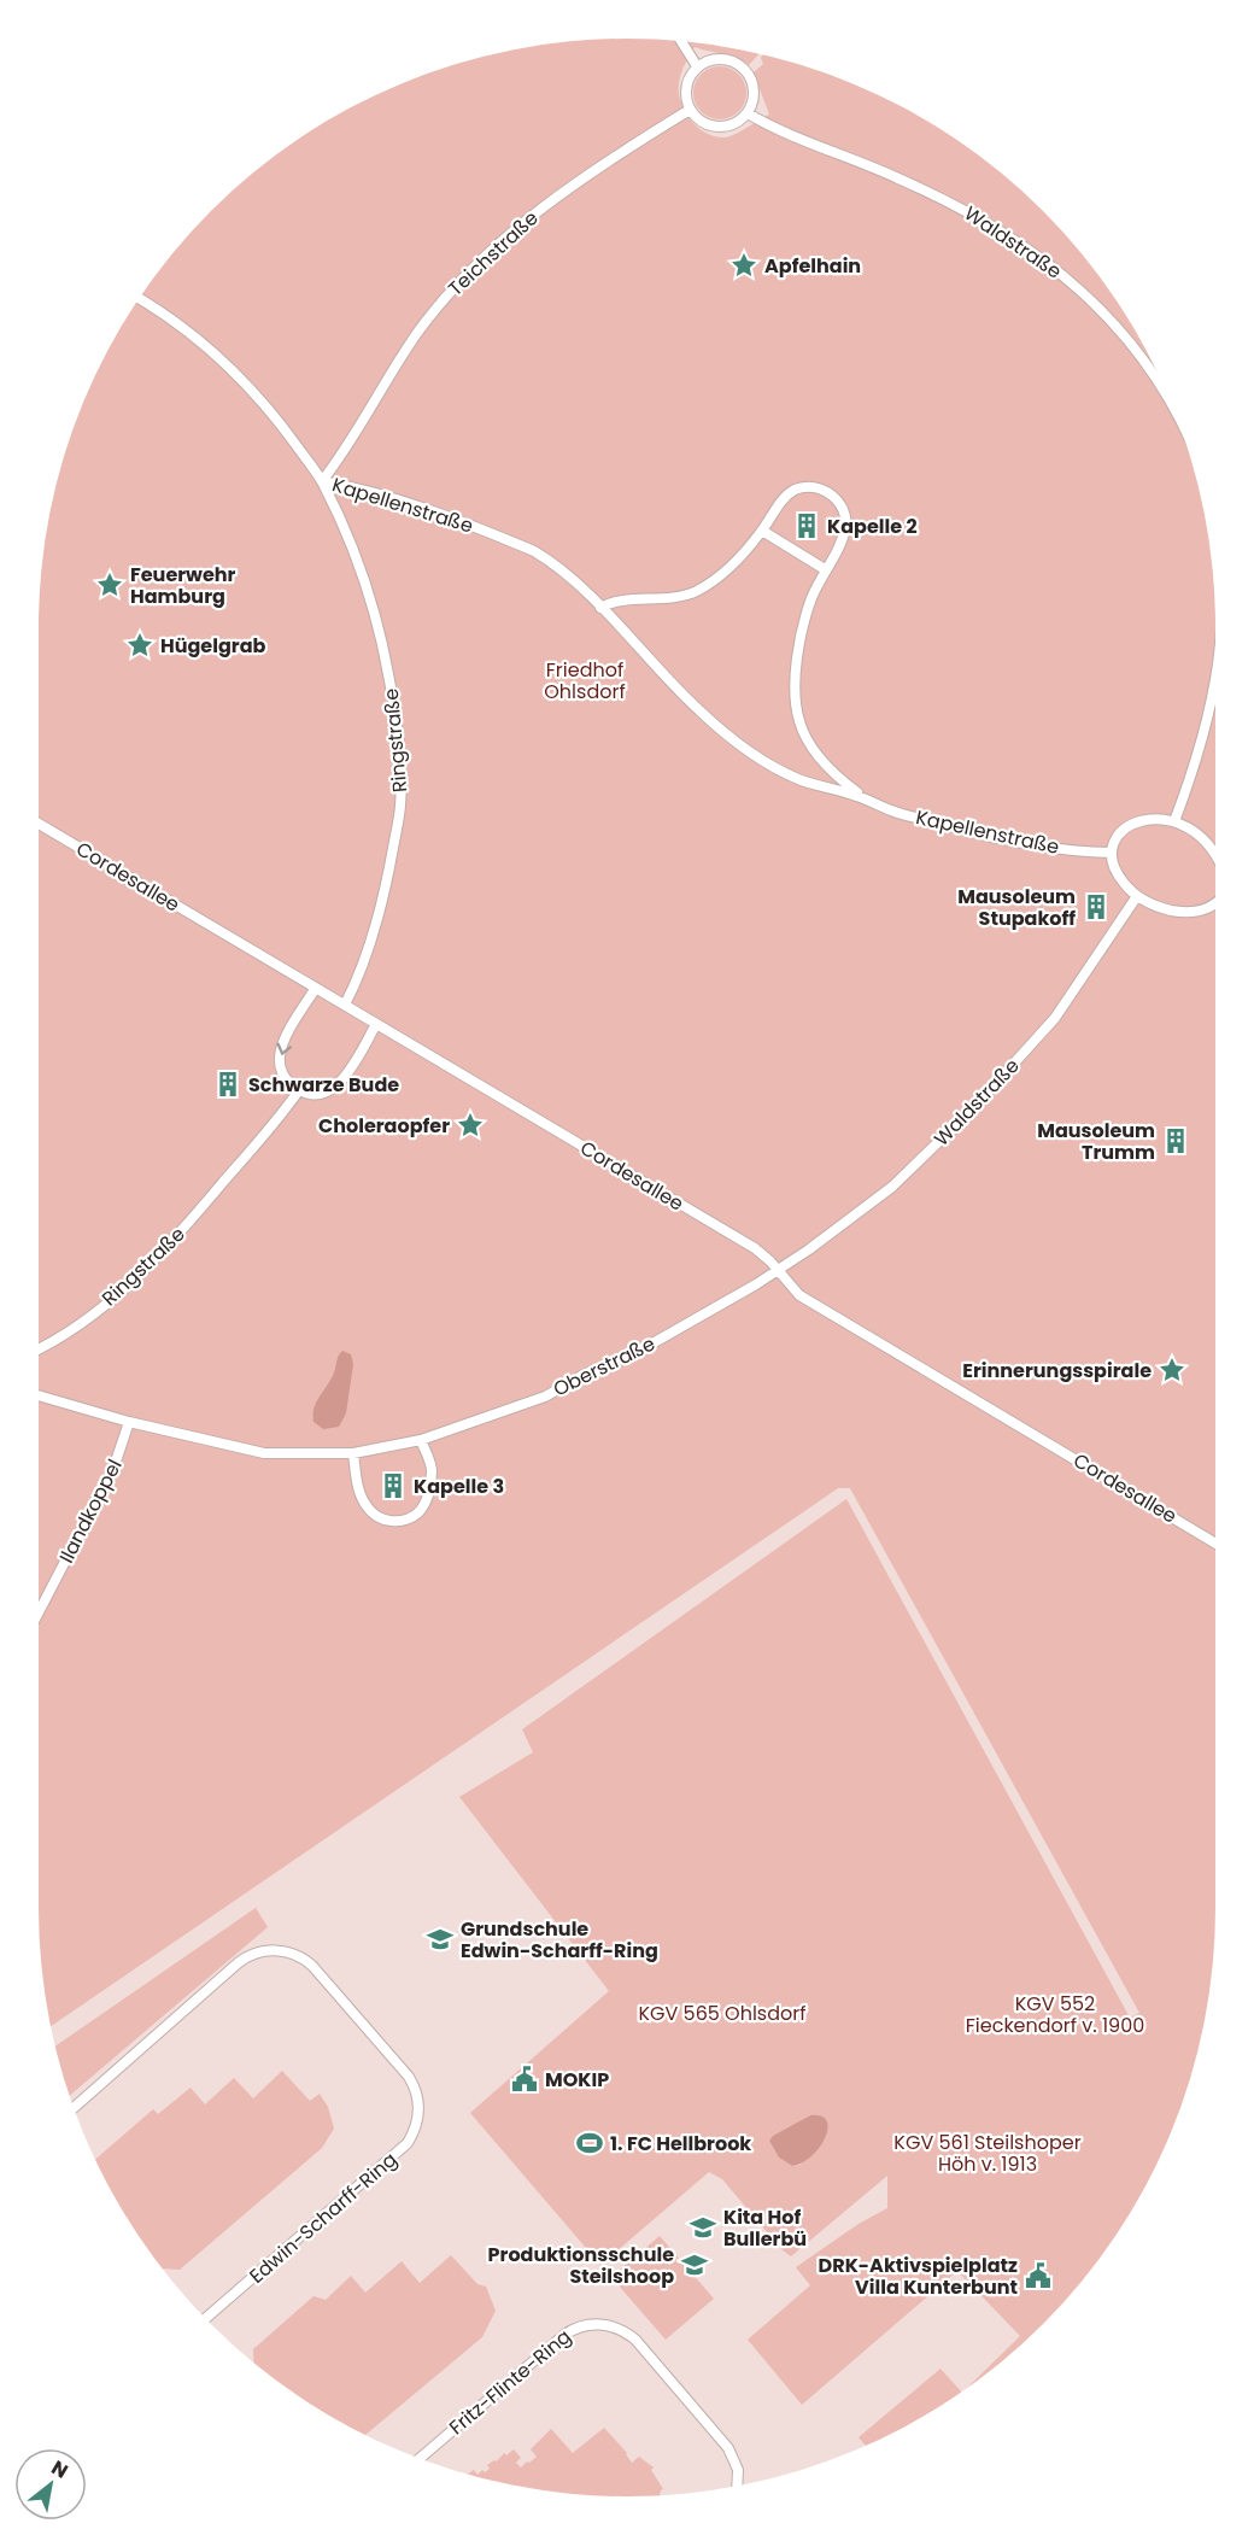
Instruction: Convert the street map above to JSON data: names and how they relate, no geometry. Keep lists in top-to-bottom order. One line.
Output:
{"streets":{"street":["Waldstraße","Teichstraße","Kapellenstraße","Ringstraße","Cordesallee","Oberstraße","Ilandkoppel","Edwin-Scharff-Ring","Fritz-Flinte-Ring"]},"crossings":[["Waldstraße","Teichstraße"],["Waldstraße","Cordesallee"],["Waldstraße","Oberstraße"],["Teichstraße","Kapellenstraße"],["Teichstraße","Ringstraße"],["Kapellenstraße","Ringstraße"],["Ringstraße","Cordesallee"],["Cordesallee","Oberstraße"],["Oberstraße","Ilandkoppel"]],"parks":["Friedhof Ohlsdorf","KGV 552 Fieckendorf v. 1900","KGV 565 Ohlsdorf","KGV 561 Steilshoper Höh v. 1913"],"places":{"place":["Apfelhain","Feuerwehr Hamburg","Hügelgrab","Choleraopfer","Erinnerungsspirale"],"building":["Kapelle 2","Mausoleum Stupakoff","Schwarze Bude","Mausoleum Trumm","Kapelle 3"],"school or university":["Grundschule Edwin-Scharff-Ring","Kita Hof Bullerbü","Produktionsschule Steilshoop"],"public building":["MOKIP","DRK-Aktivspielplatz Villa Kunterbunt"],"sports":["1. FC Hellbrook"]},"north":"top right"}
